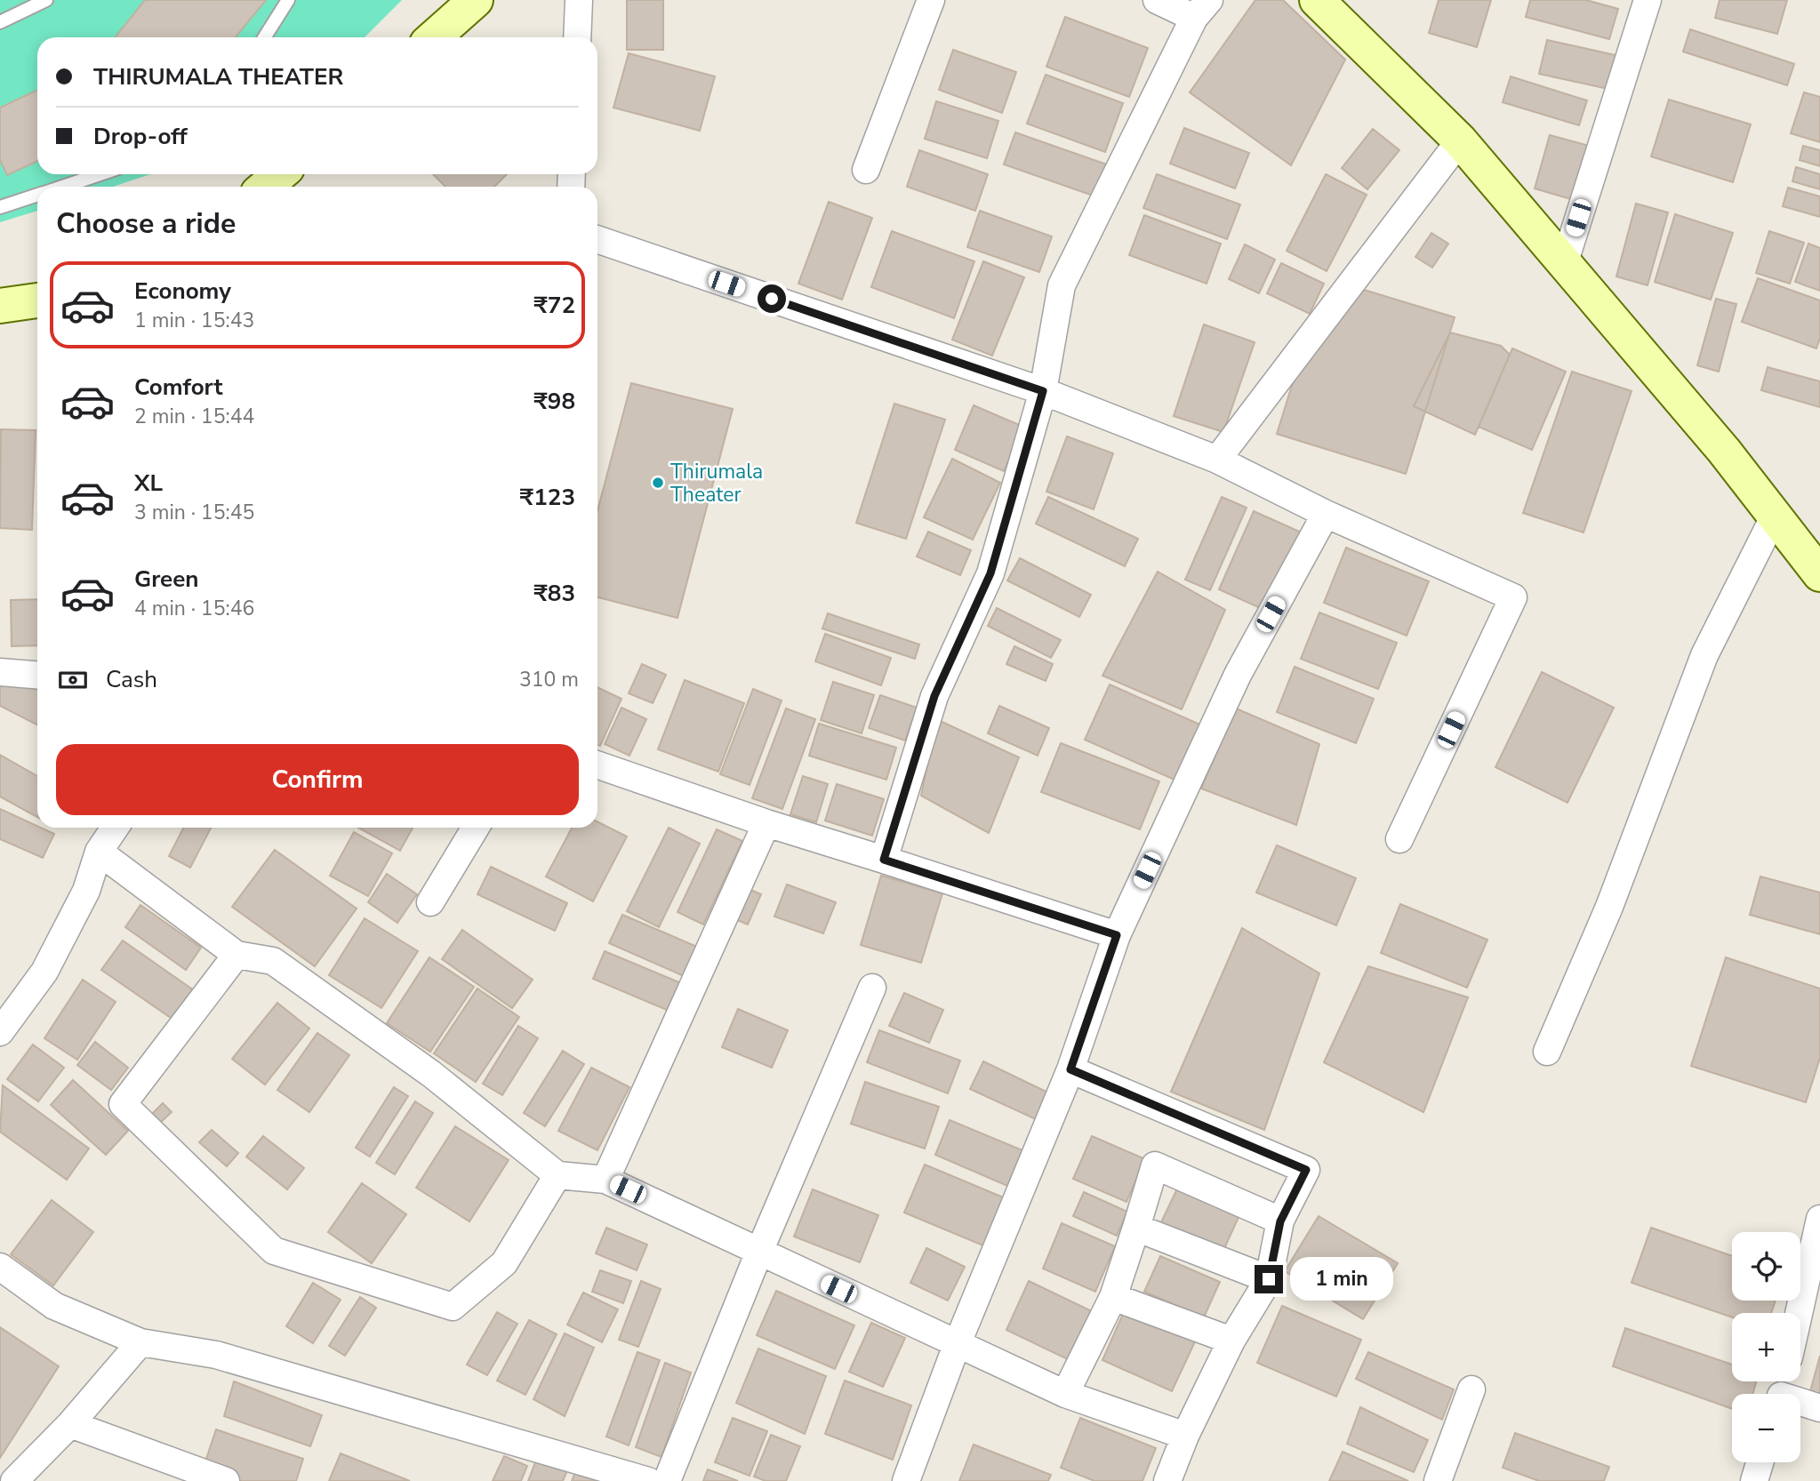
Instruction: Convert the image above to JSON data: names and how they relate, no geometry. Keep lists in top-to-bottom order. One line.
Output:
{"places":["Thirumala Theater"],"page":{"banner":["THIRUMALA THEATER","Drop-off"],"heading":"Choose a ride","list":[{"name":"Economy","note":"1 min · 15:43","value":"₹72"},{"name":"Comfort","note":"2 min · 15:44","value":"₹98"},{"name":"XL","note":"3 min · 15:45","value":"₹123"},{"name":"Green","note":"4 min · 15:46","value":"₹83"}],"pay":["Cash","310 m"],"buttons":"Confirm","map_buttons":["+","−"],"bubble":"1 min"}}
